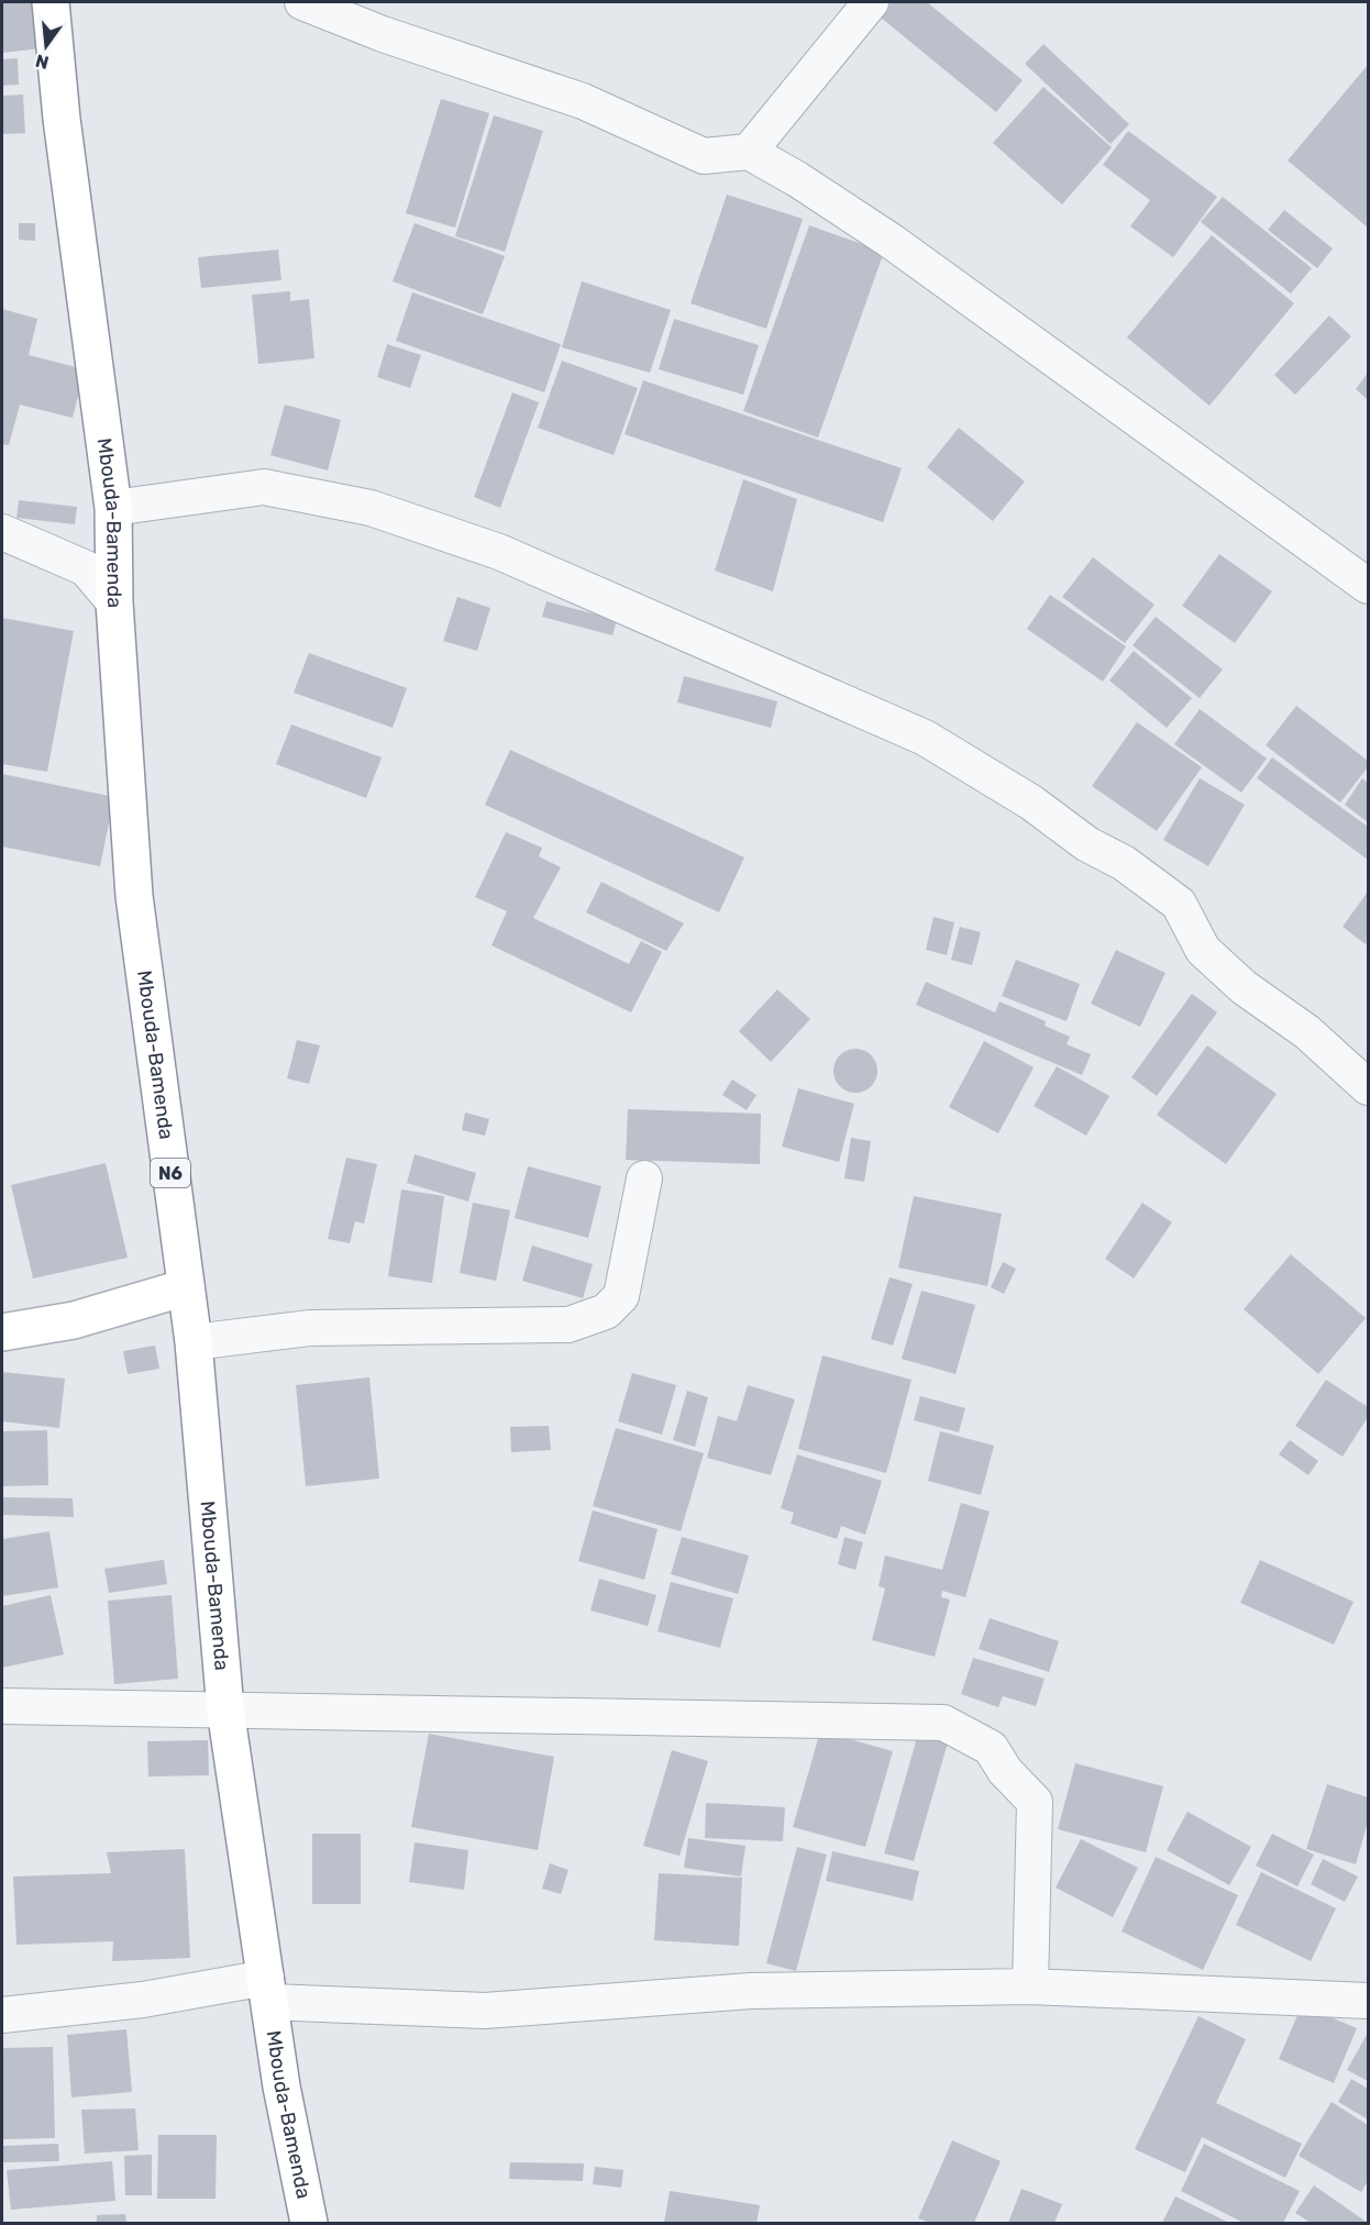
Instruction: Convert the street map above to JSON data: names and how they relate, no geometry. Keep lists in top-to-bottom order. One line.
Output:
{"streets":{"main road":["Mbouda-Bamenda","N6"]},"north":"bottom"}
